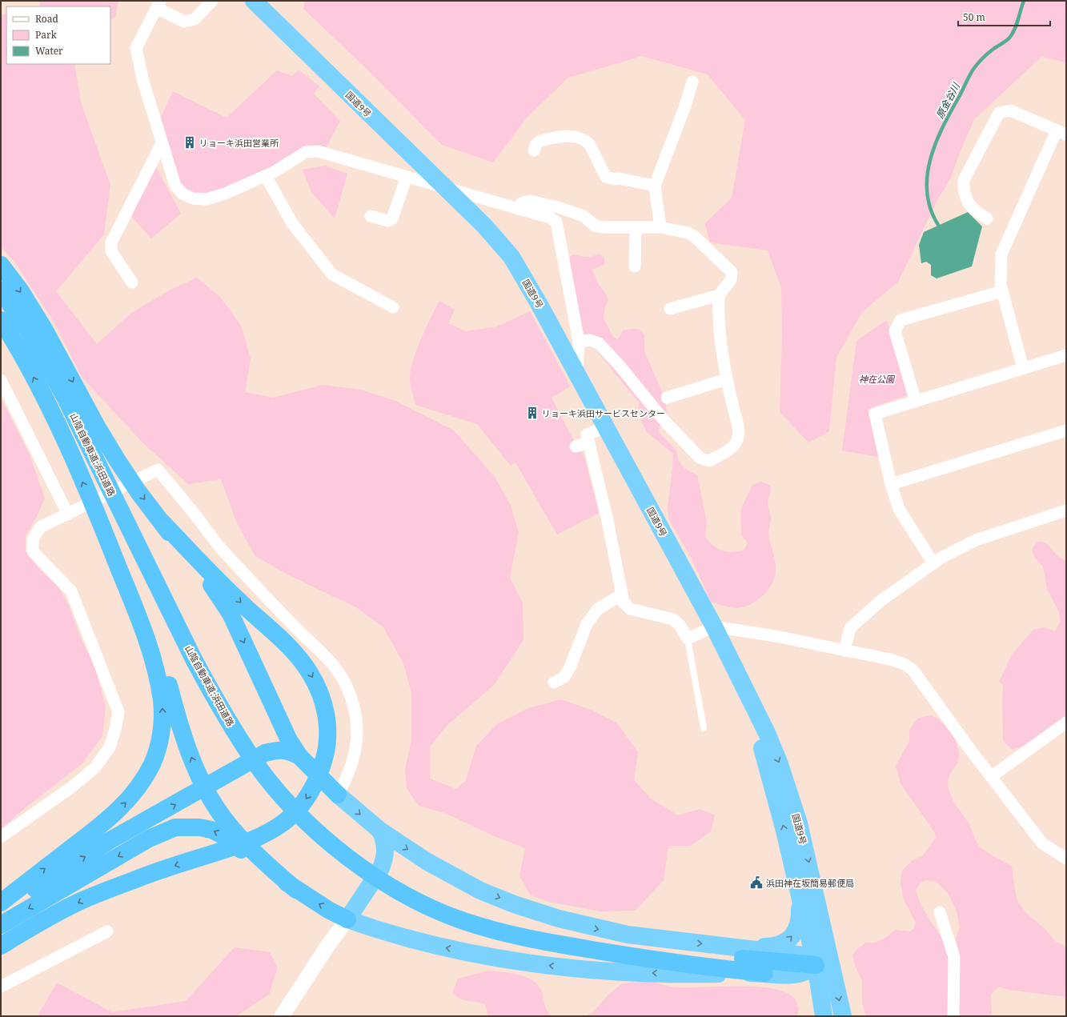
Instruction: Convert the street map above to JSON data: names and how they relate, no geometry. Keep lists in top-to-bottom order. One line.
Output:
{"streets":{"highway":["国道9号","山陰自動車道;浜田道路"]},"water":["原金谷川"],"parks":["神在公園"],"places":{"building":["リョーキ浜田営業所","リョーキ浜田サービスセンター"],"public building":["浜田神在坂簡易郵便局"]},"legend":["Road","Park","Water"],"scale_bar":"50 m"}
